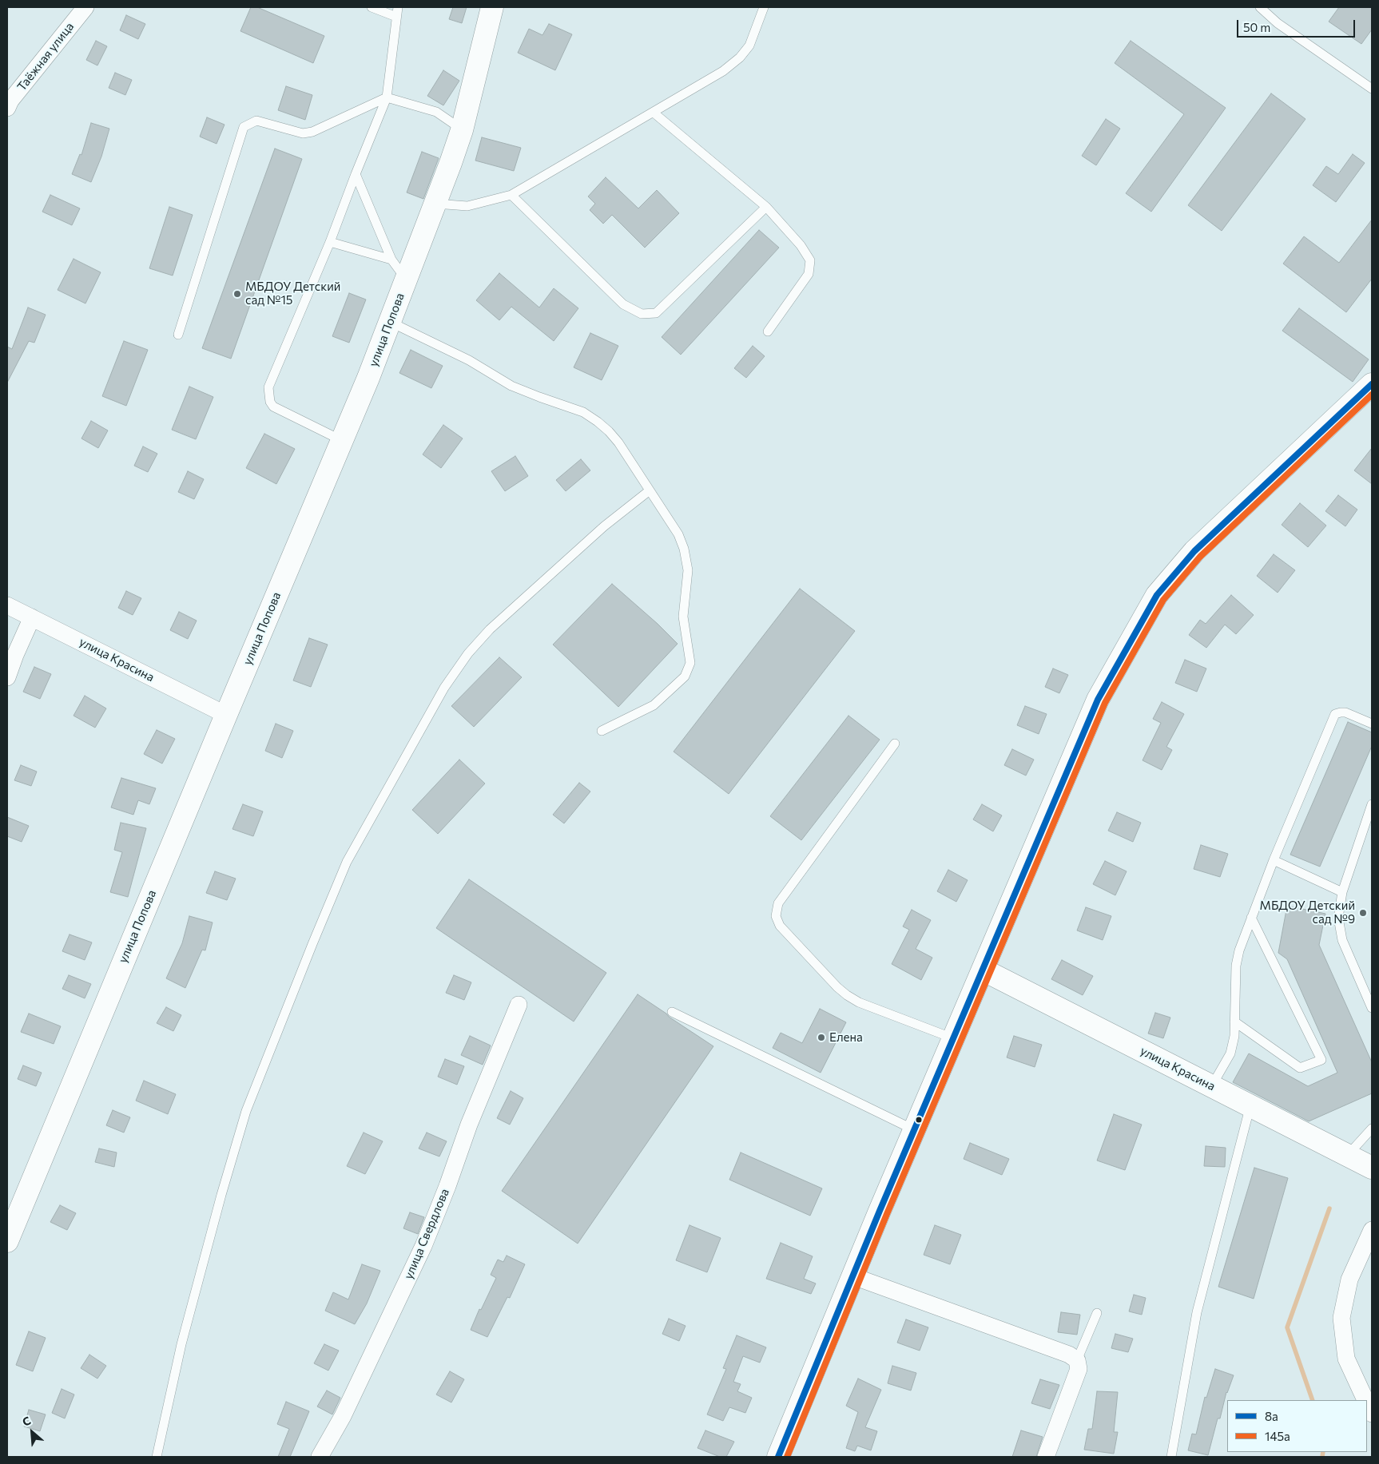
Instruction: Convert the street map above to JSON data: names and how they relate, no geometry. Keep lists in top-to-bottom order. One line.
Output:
{"streets":{"street":["Таёжная улица","улица Попова","улица Красина","улица Свердлова"]},"crossings":[["улица Попова","улица Красина"]],"places":["МБДОУ Детский сад №15","МБДОУ Детский сад №9","Елена"],"lines":["transit line 8а","transit line 145а"],"legend":["8а","145а"],"scale_bar":"50 m","north":"top left"}
